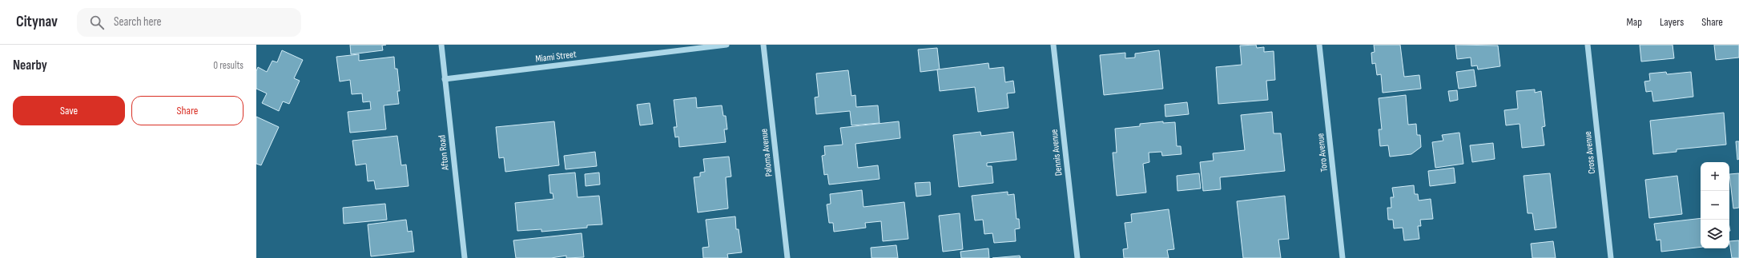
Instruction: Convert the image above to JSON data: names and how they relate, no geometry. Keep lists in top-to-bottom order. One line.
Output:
{"streets":{"street":["Miami Street","Afton Road","Paloma Avenue","Dennis Avenue","Toro Avenue","Cross Avenue"]},"crossings":[["Miami Street","Afton Road"]],"page":{"header":"Citynav","search":"Search here","nav":["Map","Layers","Share"],"heading":["Nearby","0 results"],"buttons":["Save","Share"],"map_buttons":["+","−"]}}
